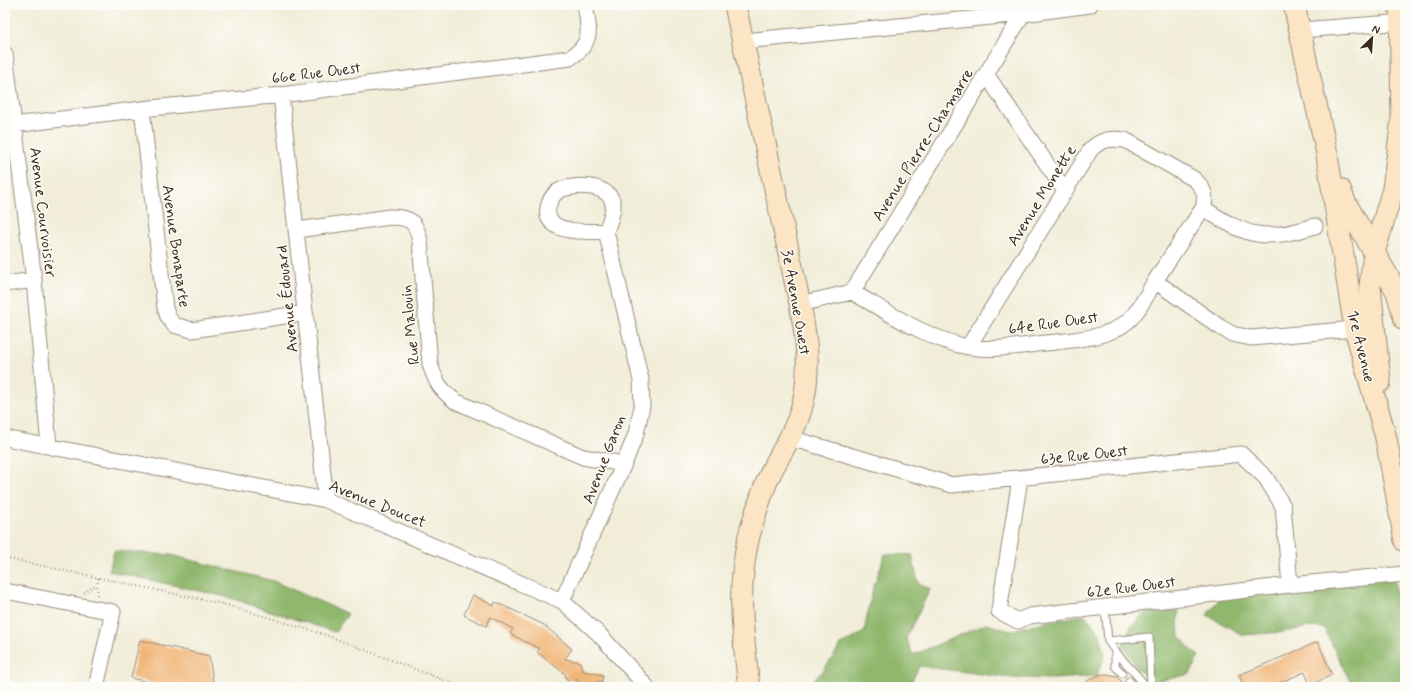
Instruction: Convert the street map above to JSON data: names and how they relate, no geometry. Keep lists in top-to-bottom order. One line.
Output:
{"streets":{"street":["66e Rue Ouest","Avenue Pierre-Chamarre","Avenue Monette","Avenue Courvoisier","Avenue Bonaparte","Avenue Édouard","3e Avenue Ouest","64e Rue Ouest","Rue Malouin","1re Avenue","63e Rue Ouest","Avenue Garon","Avenue Doucet","62e Rue Ouest"]},"crossings":[["66e Rue Ouest","Avenue Courvoisier"],["66e Rue Ouest","Avenue Bonaparte"],["66e Rue Ouest","Avenue Édouard"],["Avenue Pierre-Chamarre","64e Rue Ouest"],["Avenue Monette","64e Rue Ouest"],["Avenue Courvoisier","Avenue Doucet"],["Avenue Bonaparte","Avenue Édouard"],["Avenue Édouard","Rue Malouin"],["Avenue Édouard","Avenue Doucet"],["3e Avenue Ouest","63e Rue Ouest"],["Rue Malouin","Avenue Garon"],["63e Rue Ouest","62e Rue Ouest"],["Avenue Garon","Avenue Doucet"]],"north":"top right"}
